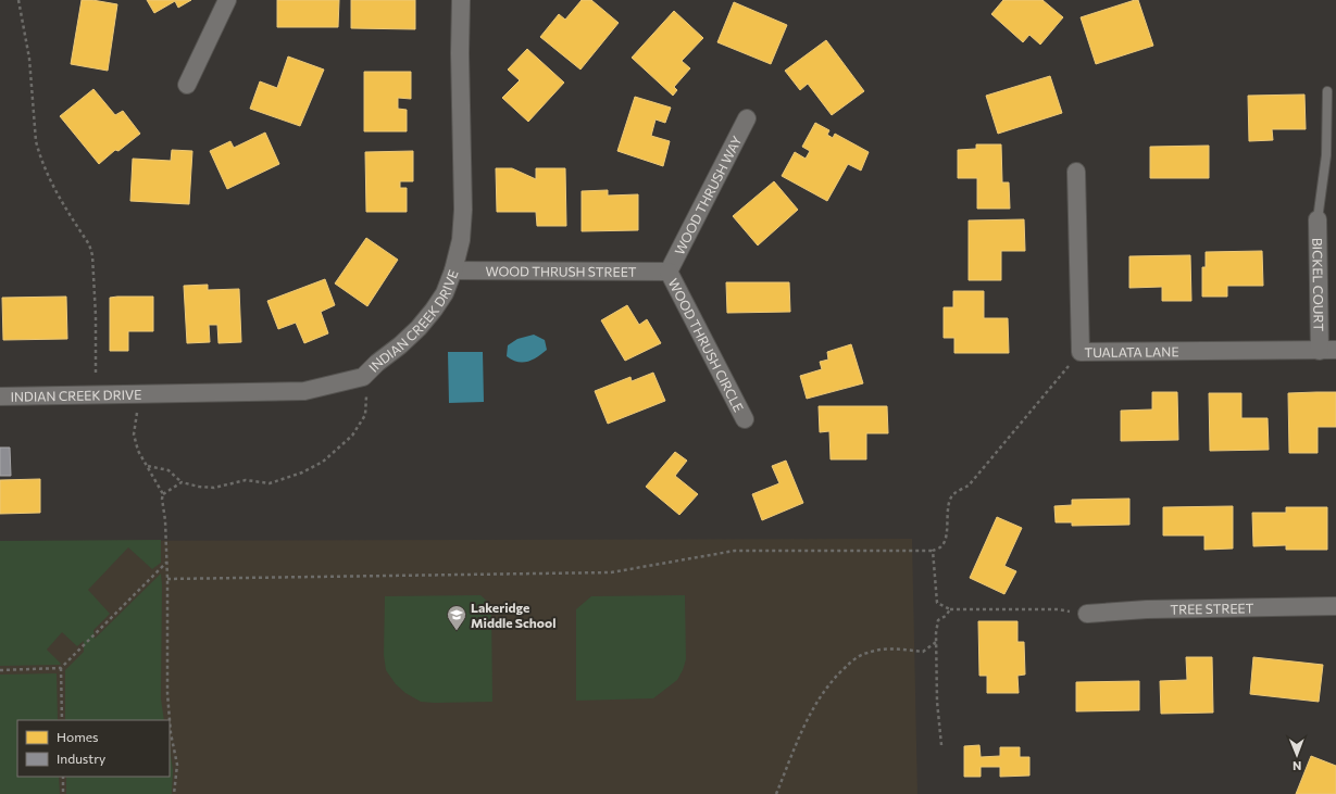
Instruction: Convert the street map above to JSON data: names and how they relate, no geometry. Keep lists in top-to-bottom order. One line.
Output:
{"streets":{"street":["WOOD THRUSH WAY","WOOD THRUSH STREET","BICKEL COURT","INDIAN CREEK DRIVE","WOOD THRUSH CIRCLE","TUALATA LANE","TREE STREET"]},"crossings":[["WOOD THRUSH WAY","WOOD THRUSH STREET"],["WOOD THRUSH WAY","WOOD THRUSH CIRCLE"],["WOOD THRUSH STREET","INDIAN CREEK DRIVE"],["WOOD THRUSH STREET","WOOD THRUSH CIRCLE"],["BICKEL COURT","TUALATA LANE"]],"places":{"school or university":["Lakeridge Middle School"]},"legend":["Homes","Industry"],"north":"bottom"}
